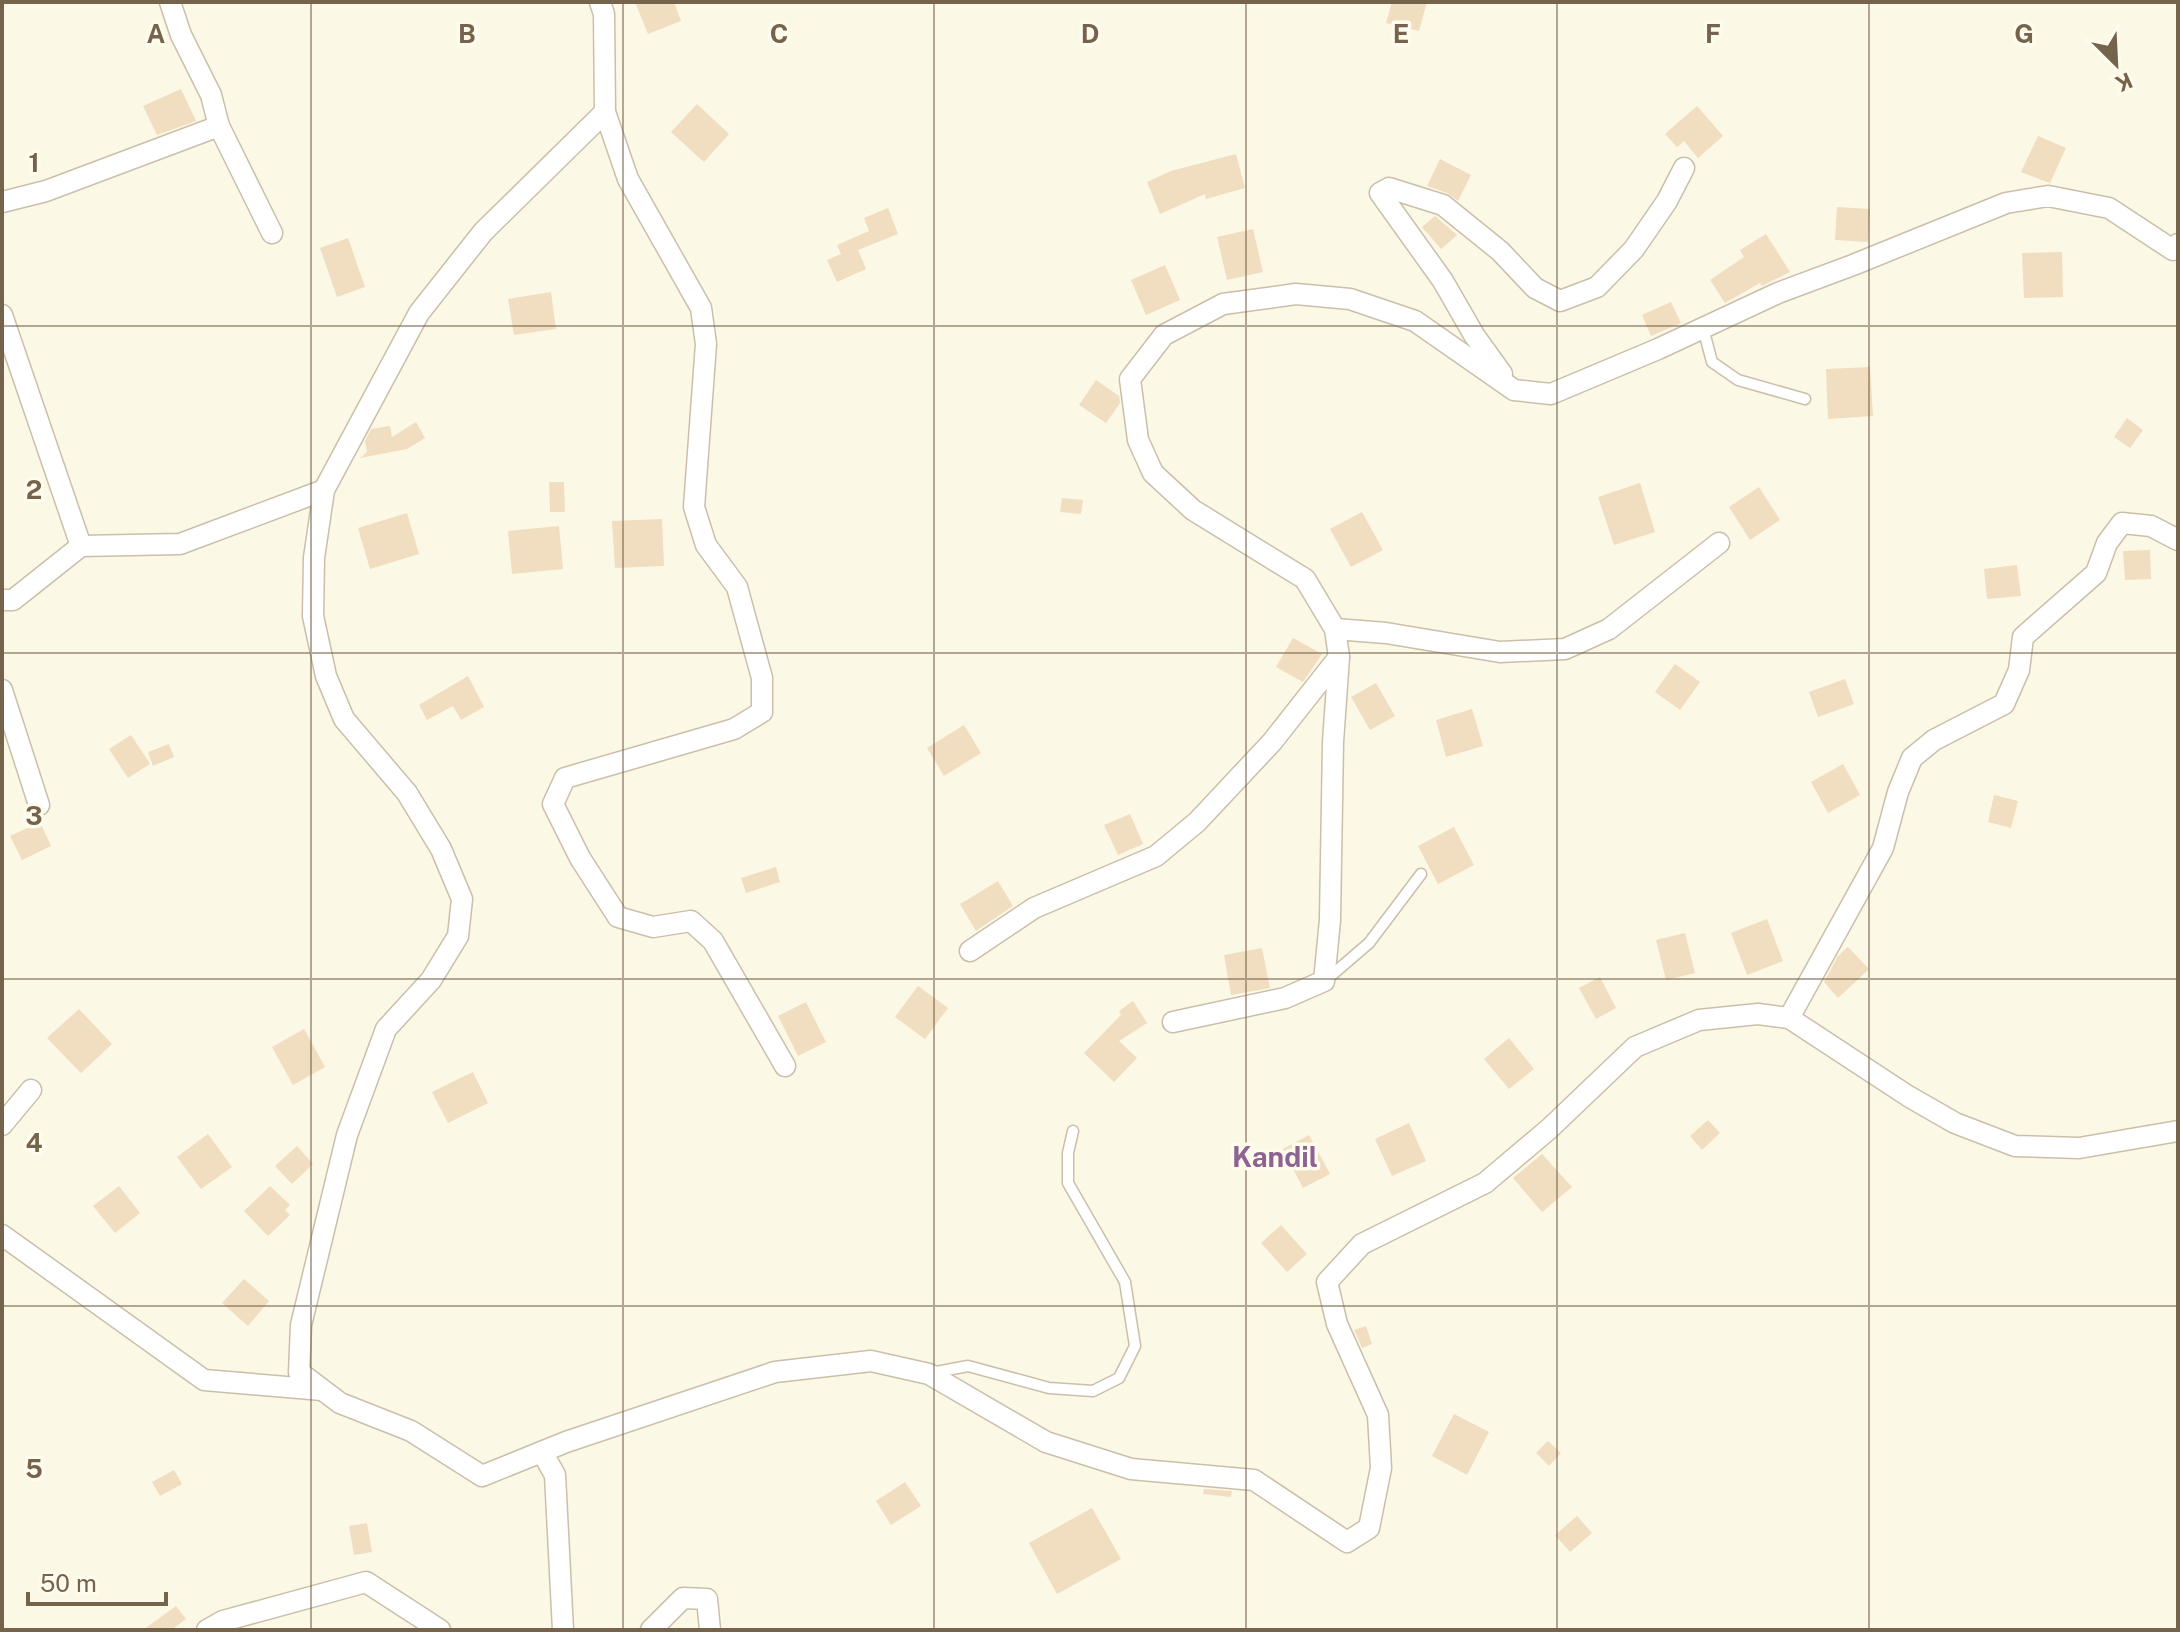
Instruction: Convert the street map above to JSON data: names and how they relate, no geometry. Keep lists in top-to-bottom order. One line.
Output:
{"districts":["Kandil"],"scale_bar":"50 m","north":"bottom right","grid":{"columns":["A","B","C","D","E","F","G"],"rows":["1","2","3","4","5"]}}
